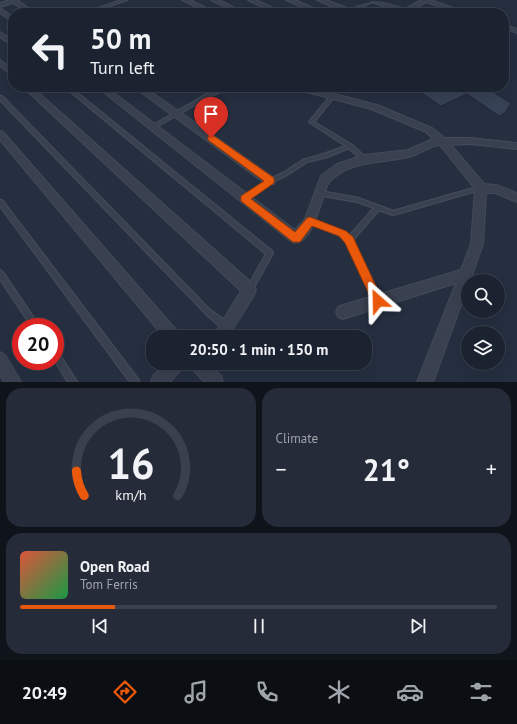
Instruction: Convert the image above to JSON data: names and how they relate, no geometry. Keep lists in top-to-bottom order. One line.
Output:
{"page":{"turn":["50 m","Turn left"],"limit":"20","trip":"20:50 · 1 min · 150 m","tile":"Climate","heat":["−","21°","+"],"song":["Open Road","Tom Ferris"],"tabs":"20:49","gauge":["16","km/h"]}}
